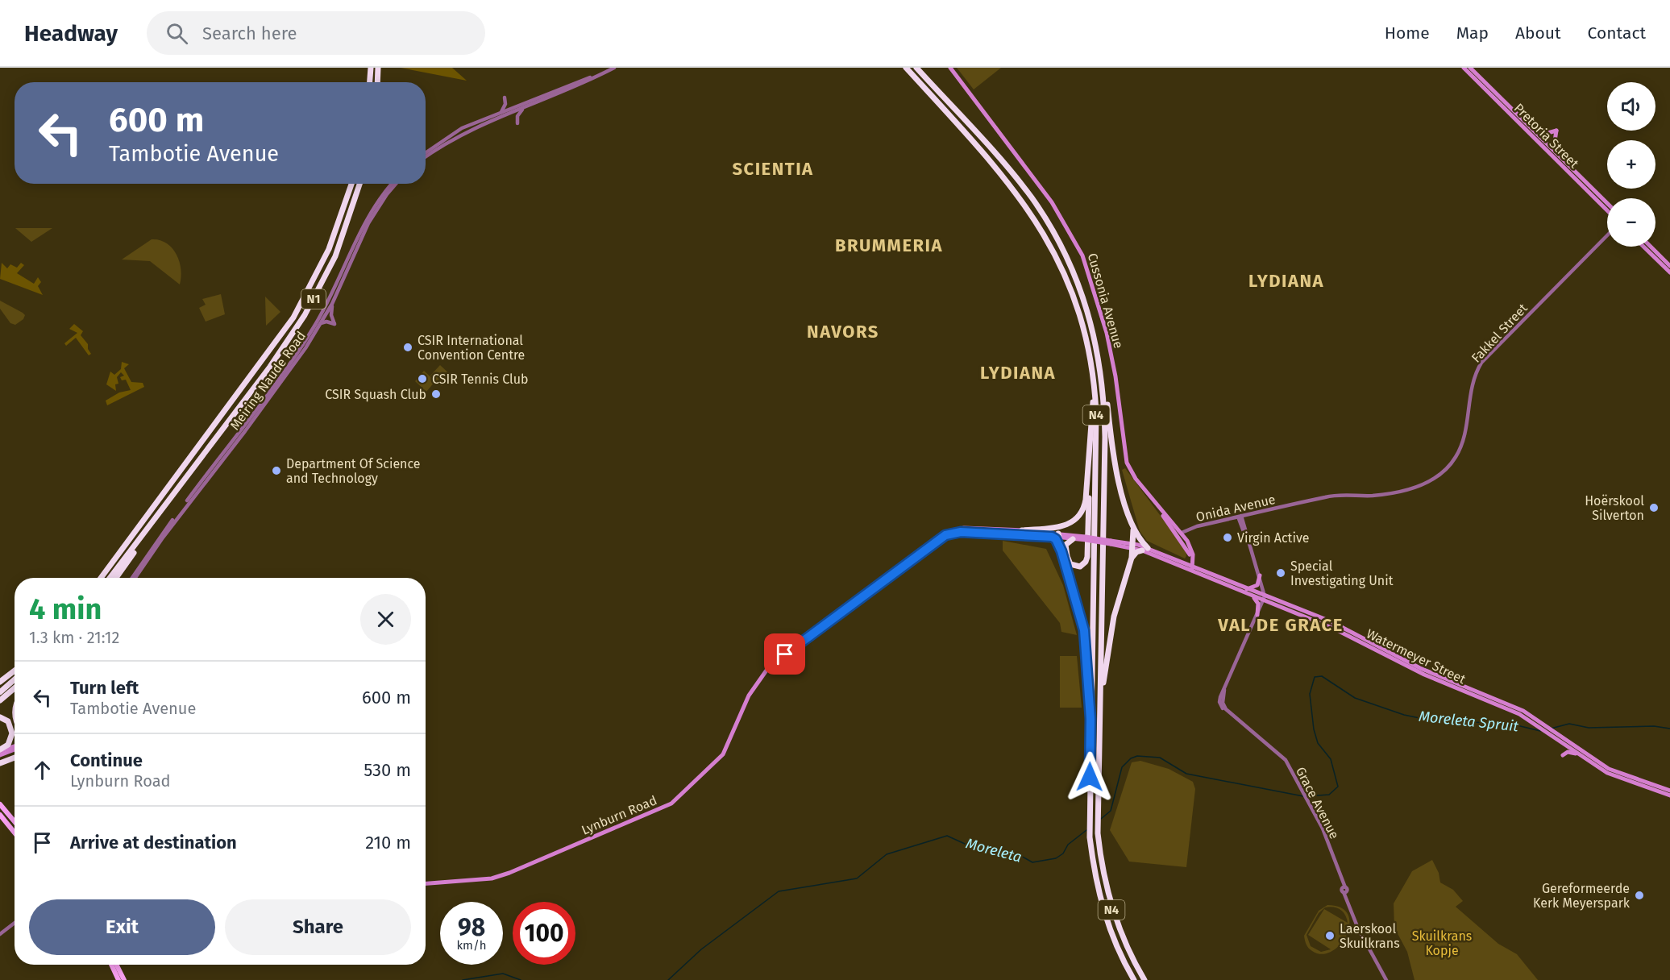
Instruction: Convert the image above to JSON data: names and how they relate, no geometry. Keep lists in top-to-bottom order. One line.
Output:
{"streets":{"highway":["N1","N4"],"main road":["Pretoria Street","Cussonia Avenue","Watermeyer Street","Lynburn Road"],"street":["Fakkel Street","Meiring Naude Road","Onida Avenue","Grace Avenue"]},"crossings":[["Cussonia Avenue","Onida Avenue"],["Cussonia Avenue","Watermeyer Street"],["Fakkel Street","Onida Avenue"]],"districts":["SCIENTIA","BRUMMERIA","LYDIANA","NAVORS","LYDIANA","VAL DE GRACE"],"water":["Moreleta Spruit","Moreleta"],"parks":["Skuilkrans Kopje"],"places":["CSIR International Convention Centre","CSIR Tennis Club","CSIR Squash Club","Department Of Science and Technology","Hoërskool Silverton","Virgin Active","Special Investigating Unit","Gereformeerde Kerk Meyerspark","Laerskool Skuilkrans"],"page":{"header":"Headway","search":"Search here","nav":["Home","Map","About","Contact"],"map_buttons":["+","−"],"turn":["600 m","Tambotie Avenue"],"heading":["4 min","1.3 km · 21:12"],"list":[{"name":"Turn left","note":"Tambotie Avenue","value":"600 m"},{"name":"Continue","note":"Lynburn Road","value":"530 m"},{"name":"Arrive at destination","value":"210 m"}],"buttons":["Exit","Share"],"speed":"98 km/h","limit":"100"}}
